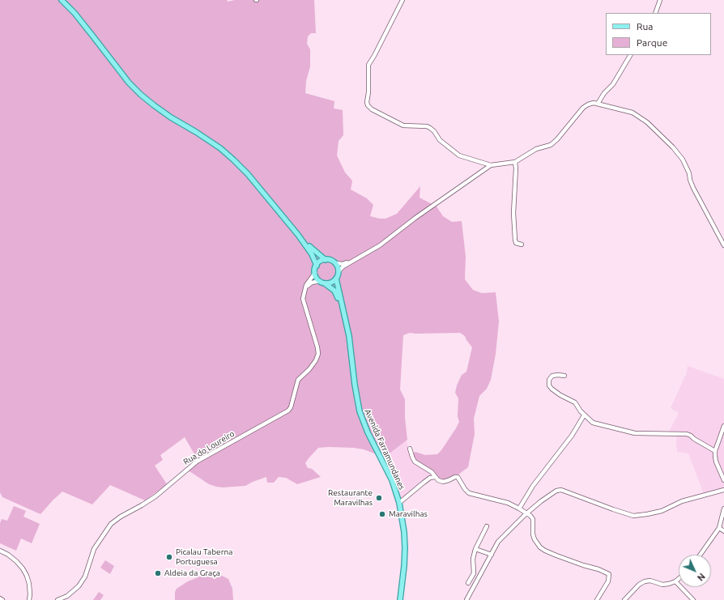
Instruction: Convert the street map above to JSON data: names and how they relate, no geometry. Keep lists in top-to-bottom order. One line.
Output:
{"streets":{"main road":["Avenida Farramundanes"],"street":["Rua do Loureiro"]},"places":["Restaurante Maravilhas","Maravilhas","Picalau Taberna Portuguesa","Aldeia da Graça"],"legend":["Rua","Parque"],"north":"bottom right"}
